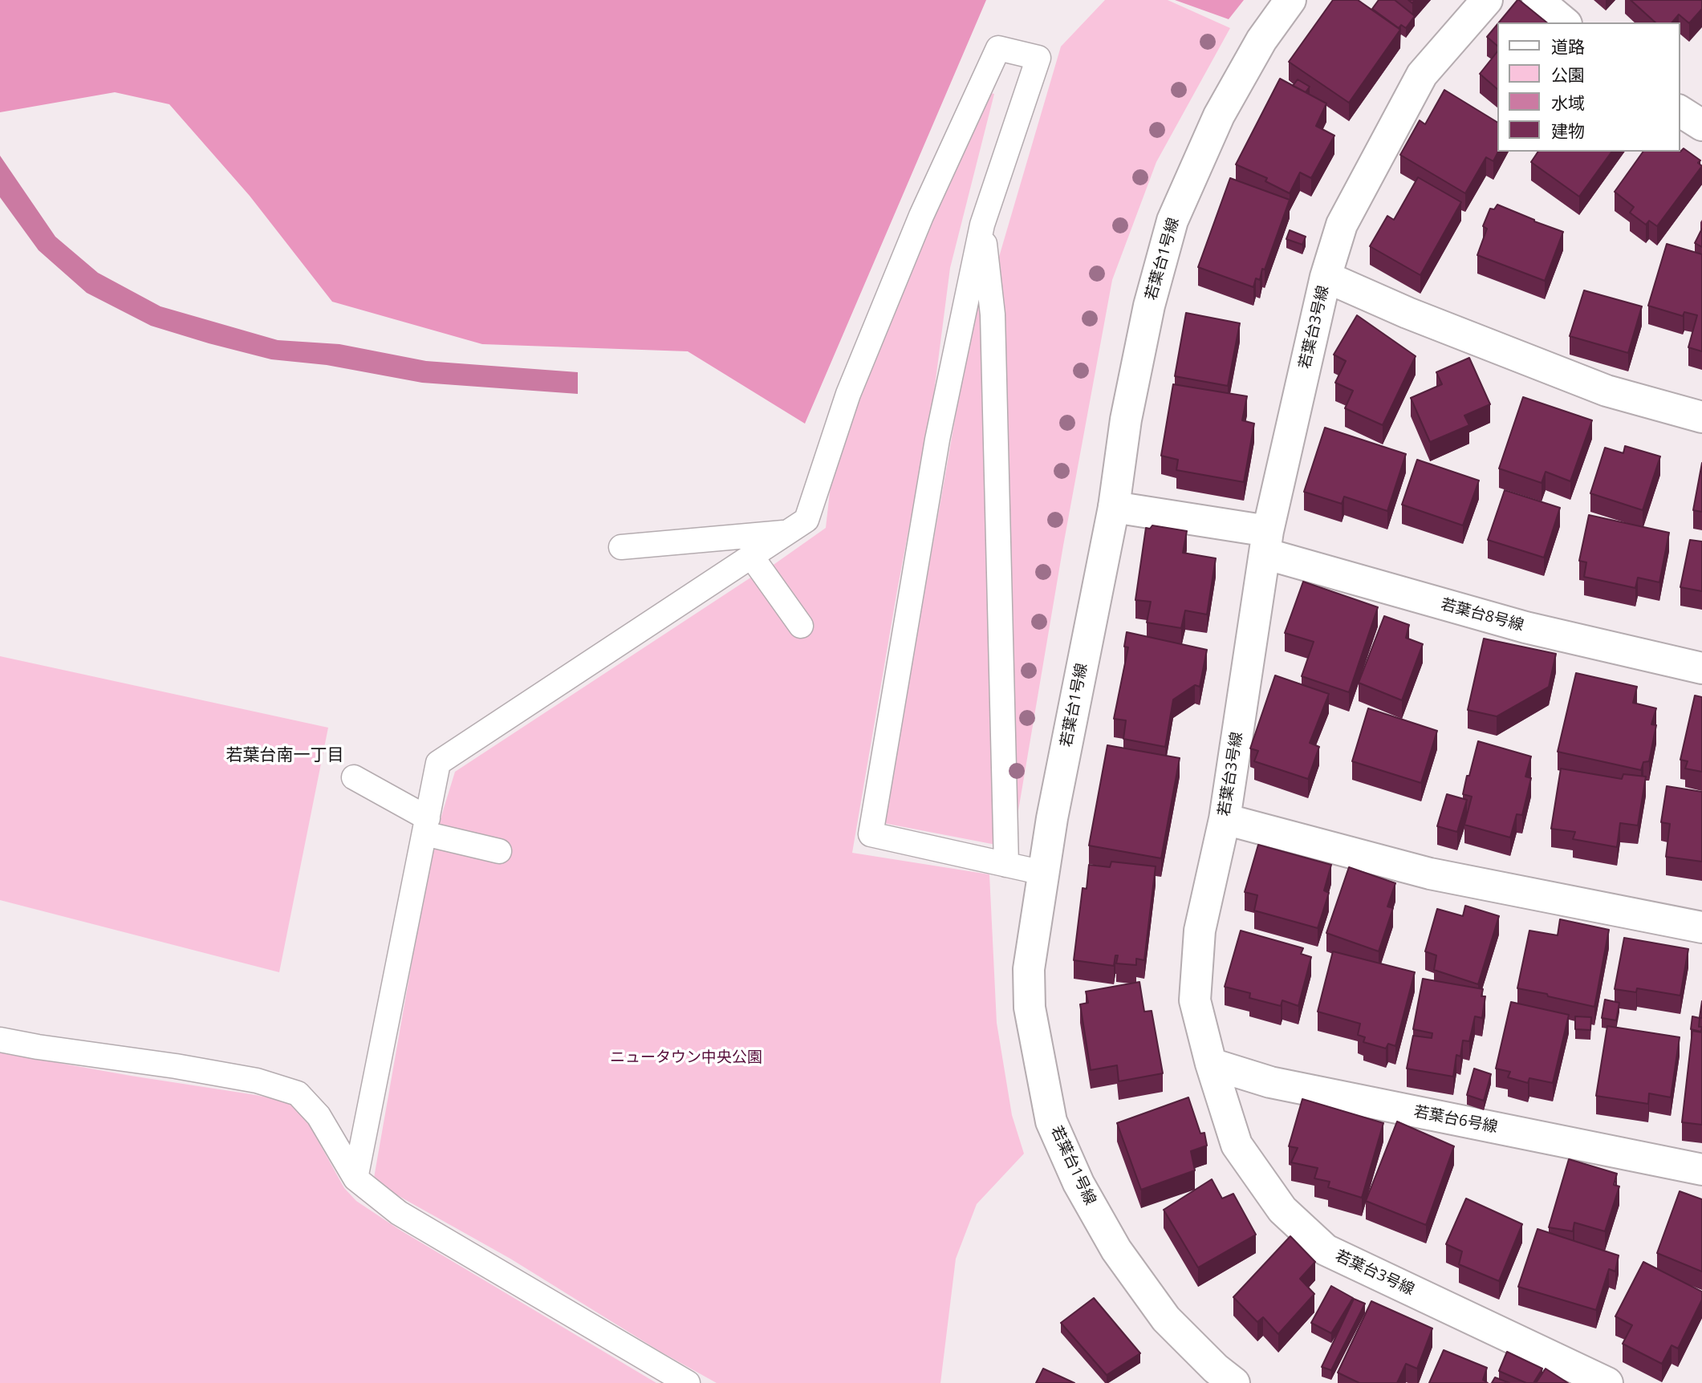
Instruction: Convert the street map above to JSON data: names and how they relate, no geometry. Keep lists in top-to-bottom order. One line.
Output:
{"streets":{"street":["若葉台1号線","若葉台3号線","若葉台8号線","若葉台6号線"]},"crossings":[["若葉台1号線","若葉台8号線"],["若葉台3号線","若葉台8号線"],["若葉台3号線","若葉台6号線"]],"districts":["若葉台南一丁目"],"parks":["ニュータウン中央公園"],"legend":["道路","公園","水域","建物"]}
